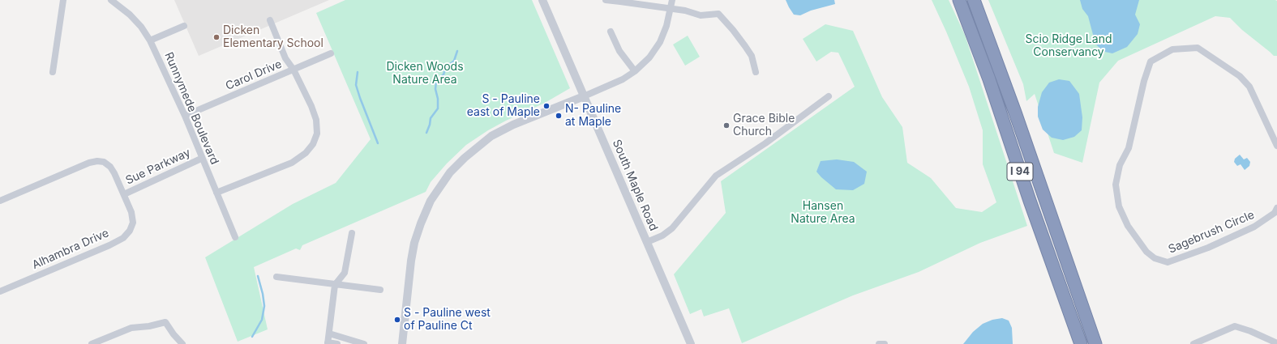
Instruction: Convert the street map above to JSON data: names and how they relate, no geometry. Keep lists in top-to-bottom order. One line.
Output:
{"streets":{"highway":["I 94"],"street":["Carol Drive","Runnymede Boulevard","Sue Parkway","South Maple Road","Sagebrush Circle","Alhambra Drive"]},"crossings":[["Carol Drive","Runnymede Boulevard"],["Runnymede Boulevard","Sue Parkway"],["Sue Parkway","Alhambra Drive"]],"parks":["Scio Ridge Land Conservancy","Dicken Woods Nature Area","Hansen Nature Area"],"places":["Dicken Elementary School","S - Pauline east of Maple","N- Pauline at Maple","Grace Bible Church","S - Pauline west of Pauline Ct"]}
